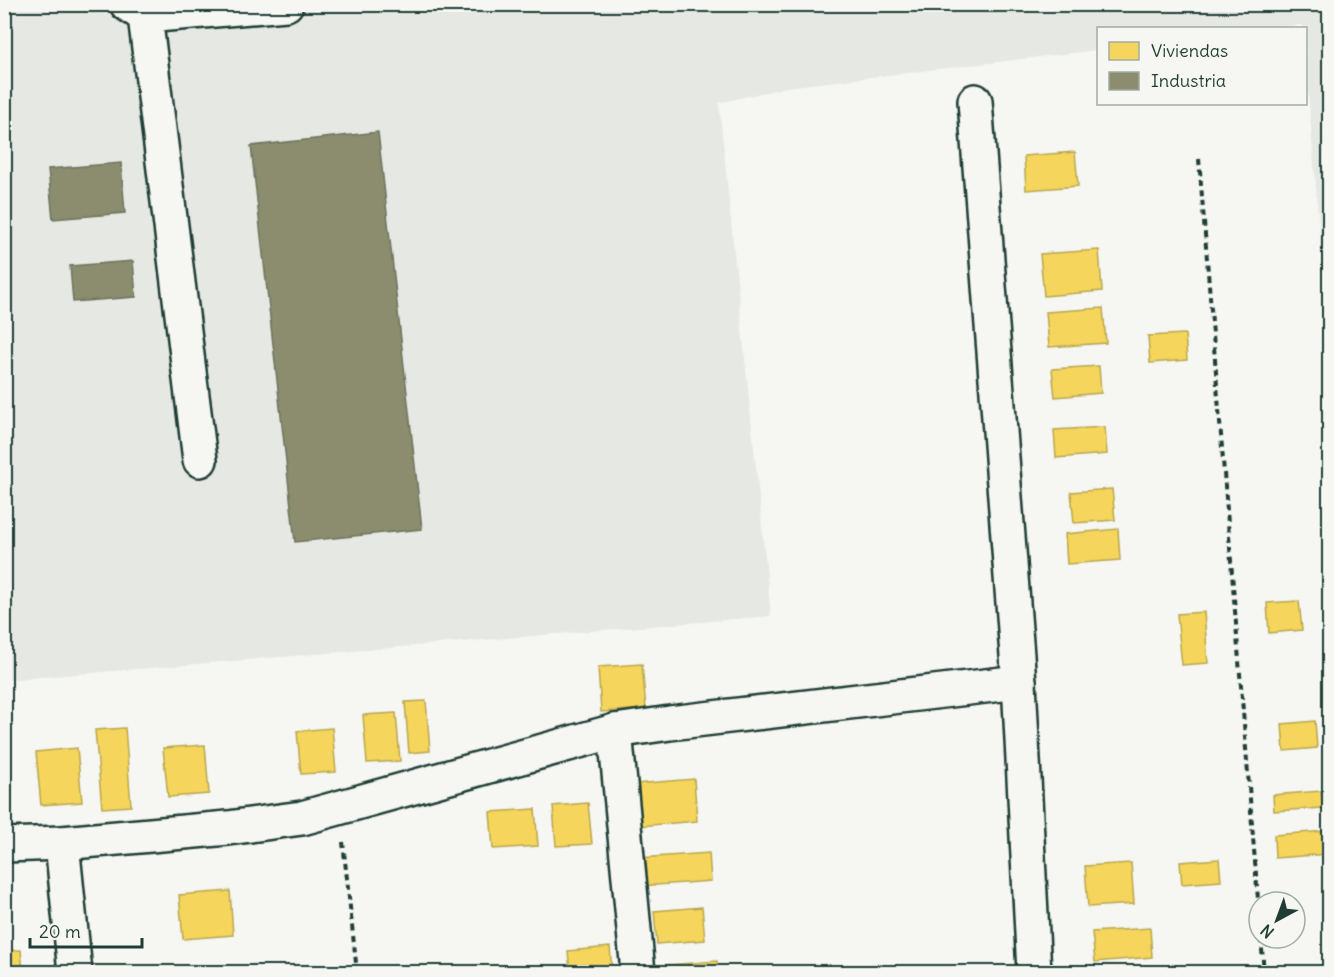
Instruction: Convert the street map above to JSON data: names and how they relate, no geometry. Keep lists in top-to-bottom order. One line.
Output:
{"legend":["Viviendas","Industria"],"scale_bar":"20 m","north":"bottom left"}
